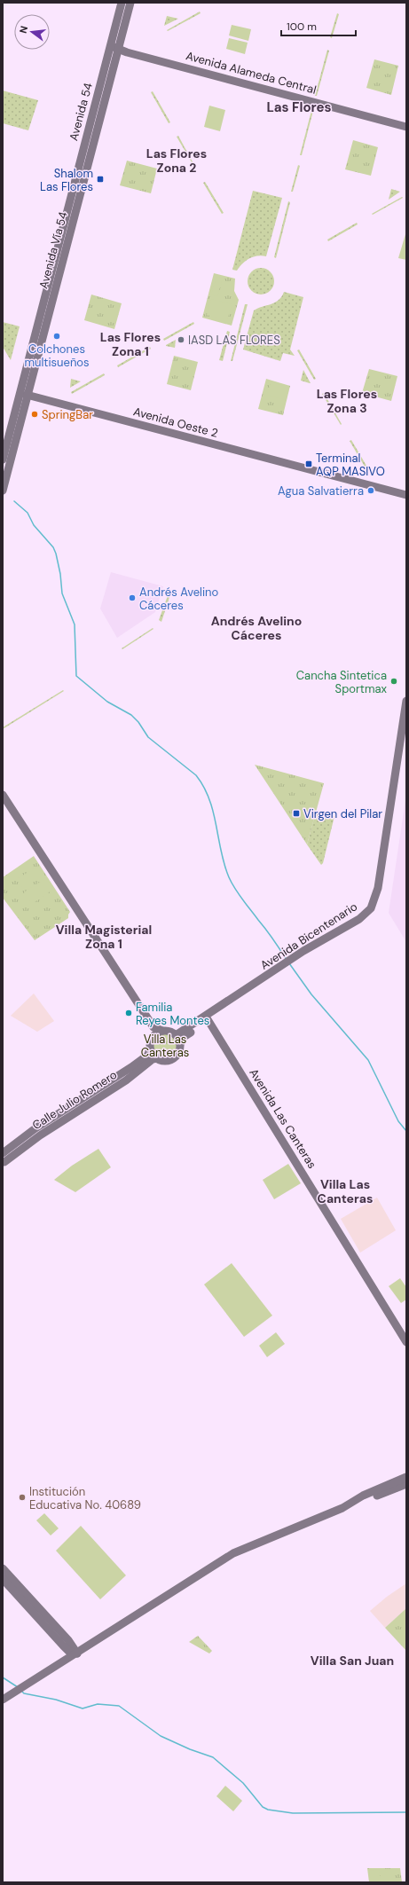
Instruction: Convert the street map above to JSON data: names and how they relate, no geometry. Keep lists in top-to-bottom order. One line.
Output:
{"streets":{"street":["Avenida Alameda Central","Avenida 54","Avenida Vía 54","Avenida Oeste 2","Avenida Bicentenario","Calle Julio Romero","Avenida Las Canteras"]},"crossings":[["Avenida Alameda Central","Avenida 54"],["Avenida Alameda Central","Avenida Vía 54"],["Avenida 54","Avenida Vía 54"],["Avenida Vía 54","Avenida Oeste 2"],["Avenida Bicentenario","Calle Julio Romero"],["Avenida Bicentenario","Avenida Las Canteras"]],"districts":["Las Flores","Las Flores Zona 2","Las Flores Zona 1","Las Flores Zona 3","Andrés Avelino Cáceres","Villa Magisterial Zona 1","Villa Las Canteras","Villa San Juan"],"parks":["Villa Las Canteras"],"places":{"transit":["Shalom Las Flores","Terminal AQP MASIVO","Virgen del Pilar"],"other":["Colchones multisueños","IASD LAS FLORES","SpringBar","Agua Salvatierra","Andrés Avelino Cáceres","Cancha Sintetica Sportmax","Familia Reyes Montes","Institución Educativa No. 40689"]},"scale_bar":"100 m","north":"left"}
